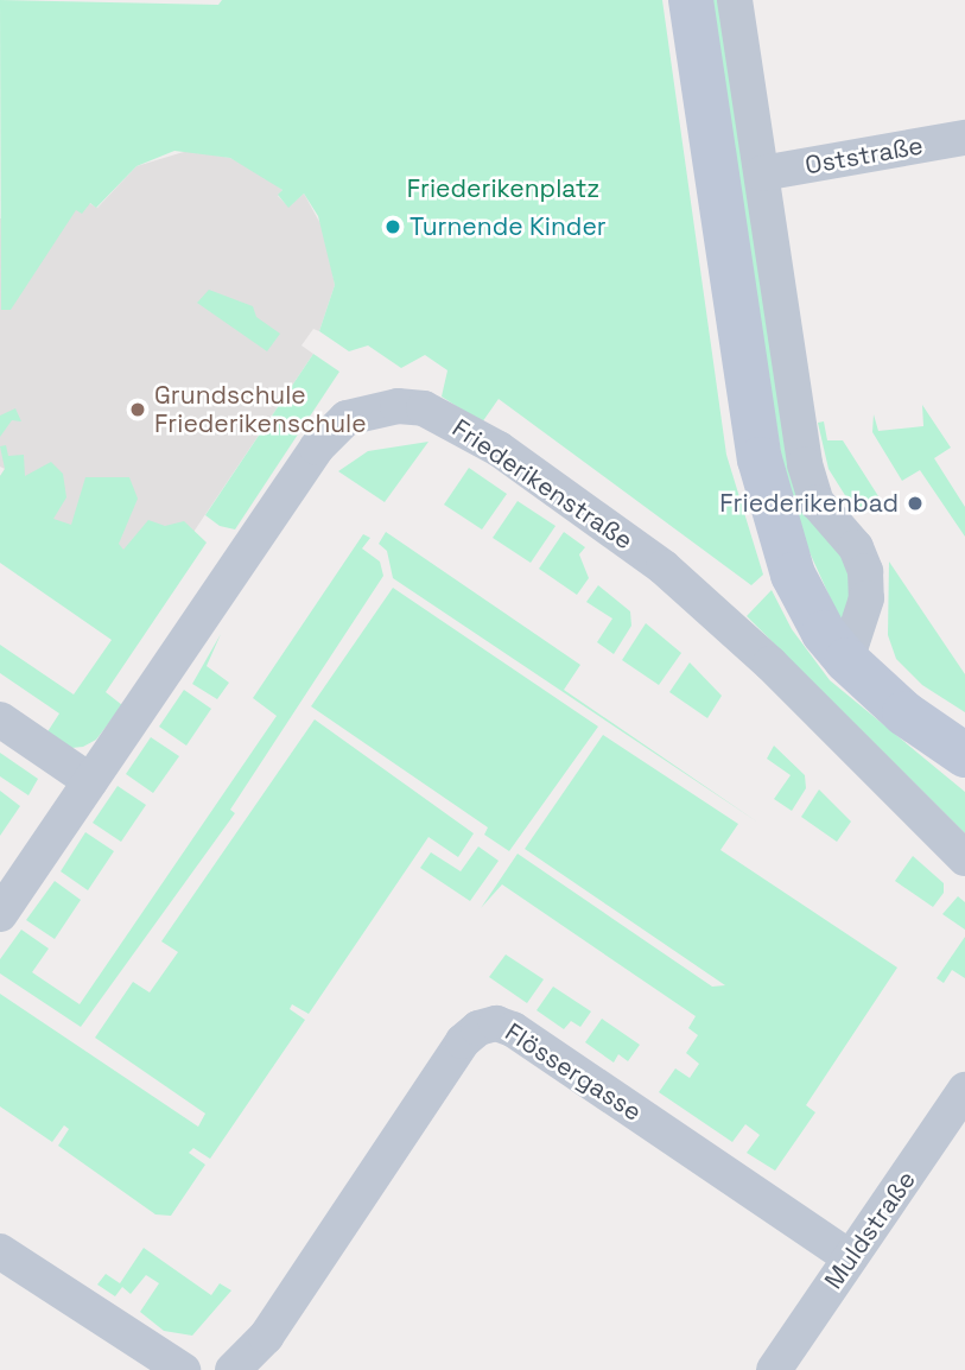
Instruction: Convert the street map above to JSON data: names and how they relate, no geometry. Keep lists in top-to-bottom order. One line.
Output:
{"streets":{"street":["Oststraße","Friederikenstraße","Flössergasse","Muldstraße"]},"crossings":[["Flössergasse","Muldstraße"]],"parks":["Friederikenplatz"],"places":["Turnende Kinder","Grundschule Friederikenschule","Friederikenbad"]}
